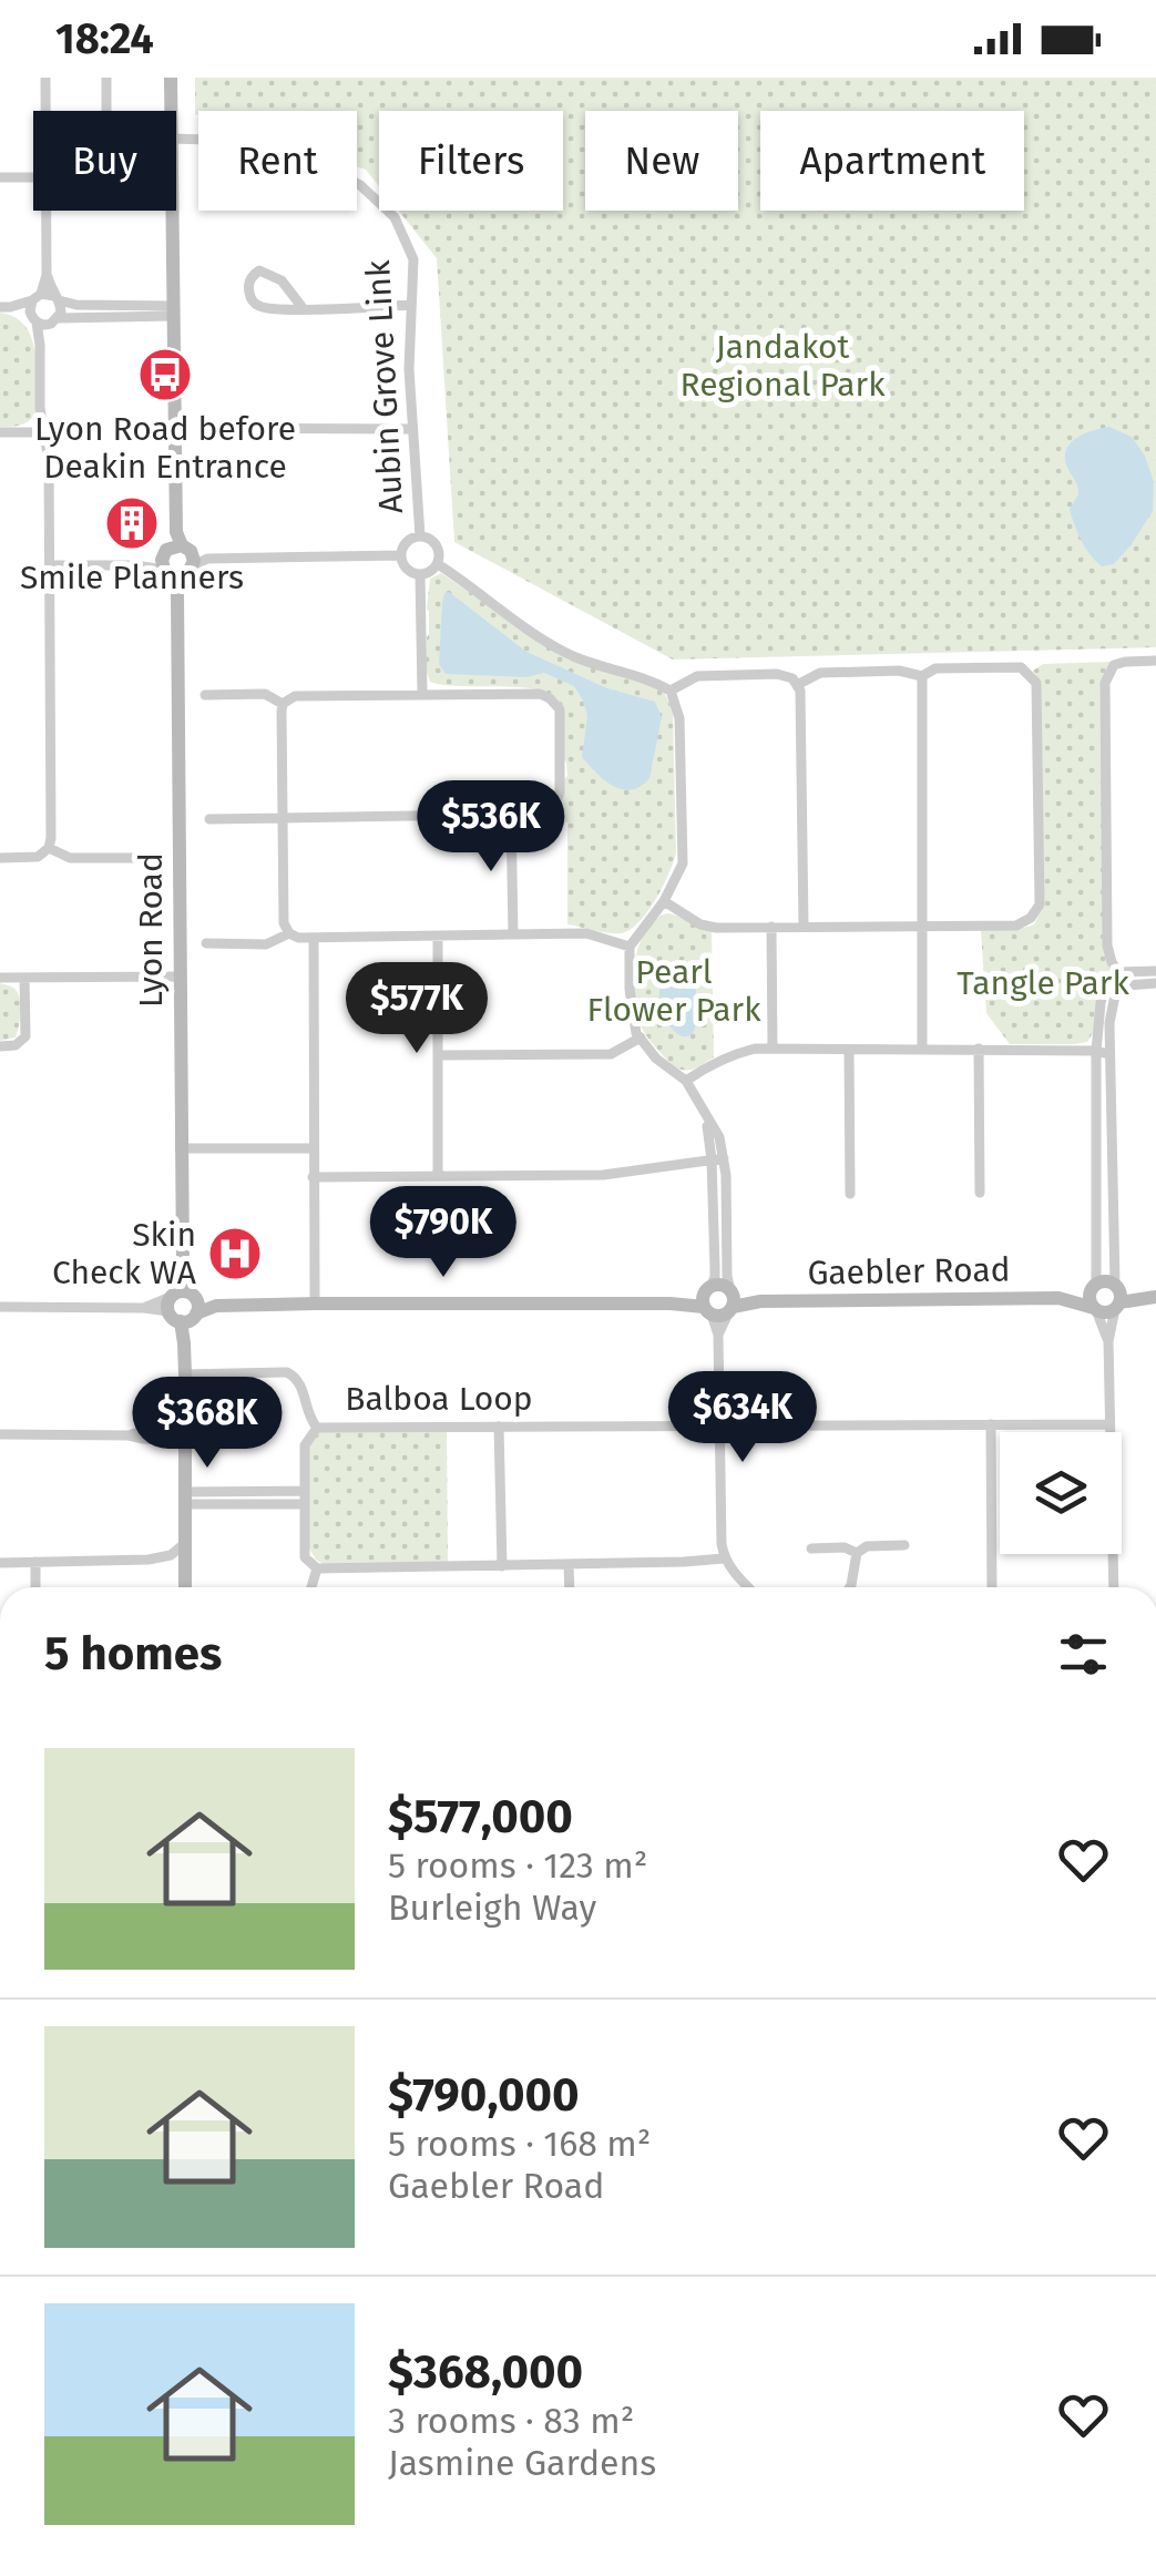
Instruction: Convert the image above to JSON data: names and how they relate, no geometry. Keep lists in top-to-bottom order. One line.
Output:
{"streets":{"street":["Aubin Grove Link","Lyon Road","Gaebler Road","Balboa Loop"]},"parks":["Jandakot Regional Park","Pearl Flower Park","Tangle Park"],"places":{"bus stop":["Lyon Road before Deakin Entrance"],"building":["Smile Planners"],"hospital":["Skin Check WA"]},"page":{"status":"18:24","chip":["Buy","Rent","Filters","New","Apartment"],"price":["$536K","$577K","$790K","$634K","$368K"],"heading":"5 homes","list":[{"name":"$577,000","note":"5 rooms · 123 m² · Burleigh Way"},{"name":"$790,000","note":"5 rooms · 168 m² · Gaebler Road"},{"name":"$368,000","note":"3 rooms · 83 m² · Jasmine Gardens"}]}}
